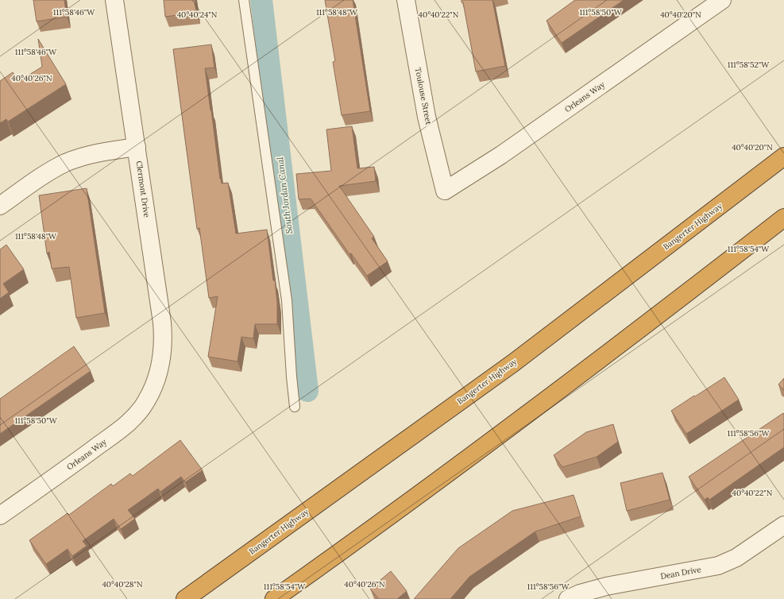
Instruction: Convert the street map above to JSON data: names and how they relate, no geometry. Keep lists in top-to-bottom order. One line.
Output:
{"streets":{"highway":["Bangerter Highway"],"street":["Toulouse Street","Orleans Way","Clermont Drive","Dean Drive"]},"crossings":[["Toulouse Street","Orleans Way"],["Orleans Way","Clermont Drive"]],"water":["South Jordan Canal"],"coordinates":["111°58'48\"W","111°58'46\"W","111°58'50\"W","40°40'24\"N","40°40'22\"N","40°40'20\"N","111°58'52\"W","40°40'26\"N","111°58'54\"W","111°58'56\"W","40°40'28\"N"]}
